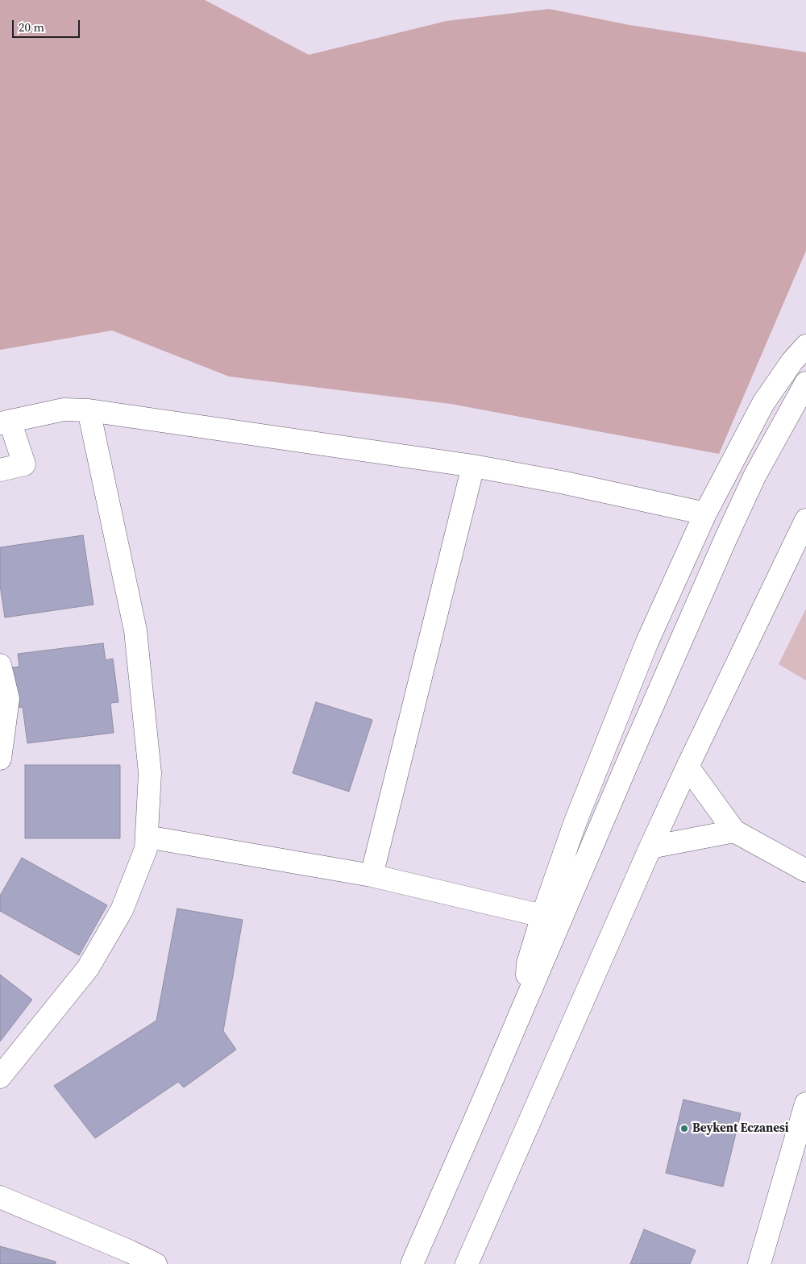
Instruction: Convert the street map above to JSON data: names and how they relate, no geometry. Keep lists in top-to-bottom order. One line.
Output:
{"places":["Beykent Eczanesi"],"scale_bar":"20 m"}
